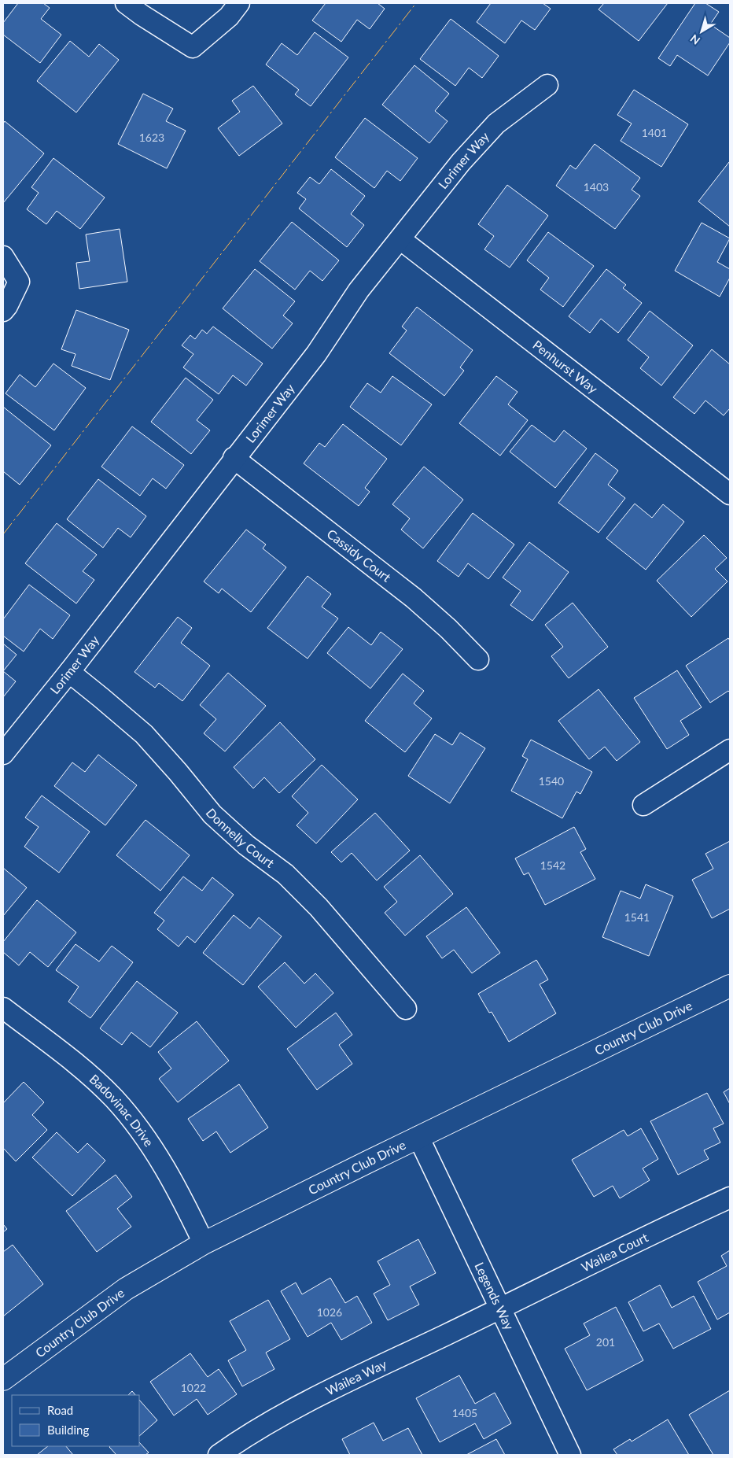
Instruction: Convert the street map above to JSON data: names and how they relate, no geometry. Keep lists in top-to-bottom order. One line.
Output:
{"streets":{"street":["Lorimer Way","Penhurst Way","Cassidy Court","Donnelly Court","Country Club Drive","Badovinac Drive","Wailea Court","Legends Way","Wailea Way"]},"crossings":[["Lorimer Way","Penhurst Way"],["Lorimer Way","Cassidy Court"],["Lorimer Way","Donnelly Court"],["Country Club Drive","Badovinac Drive"],["Country Club Drive","Legends Way"],["Wailea Court","Legends Way"],["Wailea Court","Wailea Way"],["Legends Way","Wailea Way"]],"house_numbers":["1401","1623","1403","1540","1542","1541","1026","201","1022","1405"],"legend":["Road","Building"],"north":"bottom left"}
